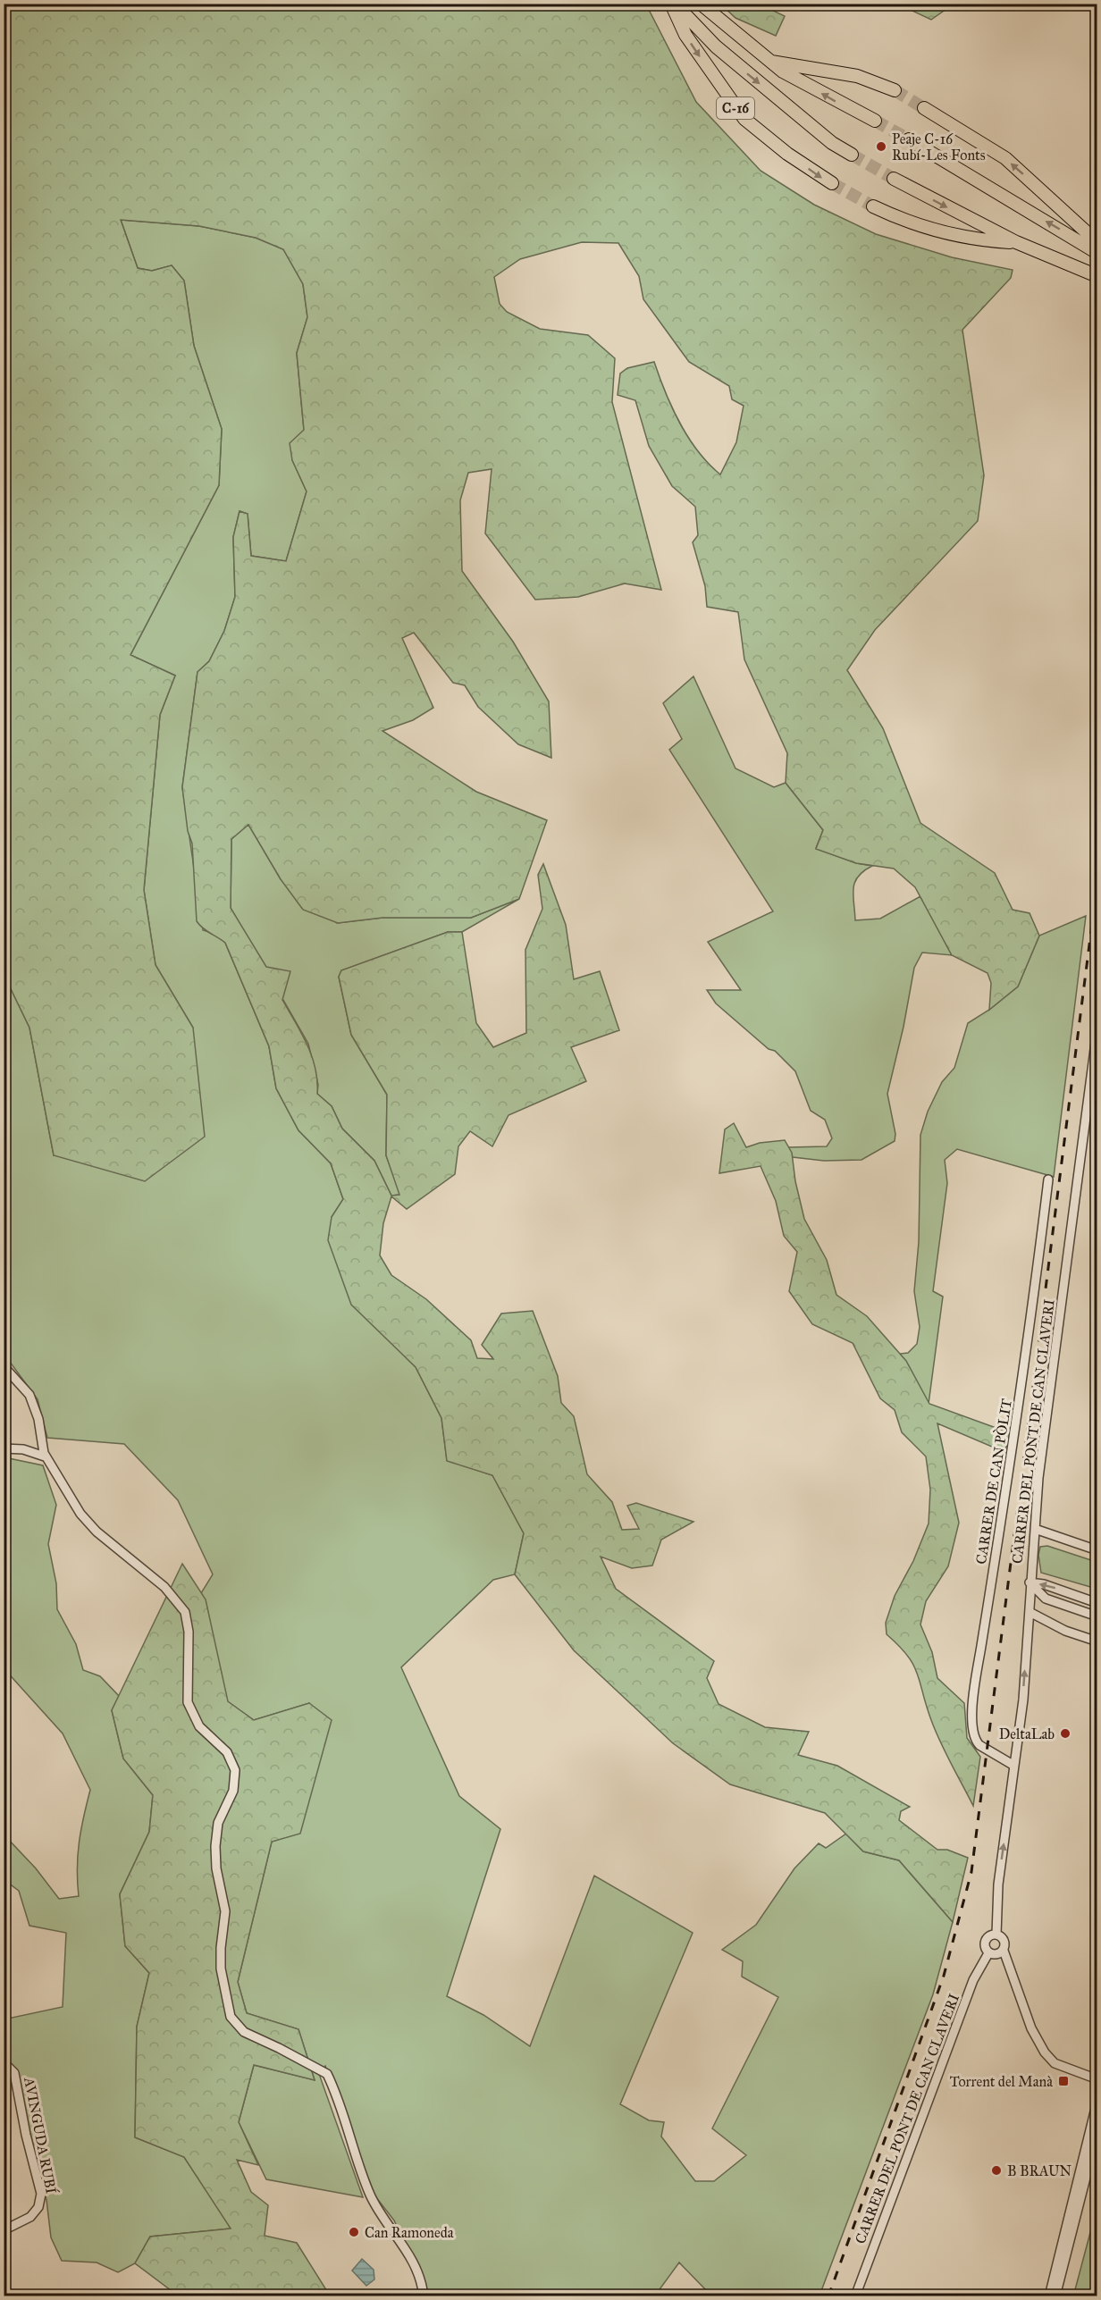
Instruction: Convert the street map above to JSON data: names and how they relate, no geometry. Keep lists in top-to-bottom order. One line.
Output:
{"streets":{"highway":["C-16"],"street":["CARRER DEL PONT DE CAN CLAVERI","CARRER DE CAN PÒLIT","AVINGUDA RUBÍ"]},"crossings":[["CARRER DEL PONT DE CAN CLAVERI","CARRER DE CAN PÒLIT"]],"places":{"other":["Peaje C-16 Rubí-Les Fonts","DeltaLab","B BRAUN","Can Ramoneda"],"transit":["Torrent del Manà"]}}
